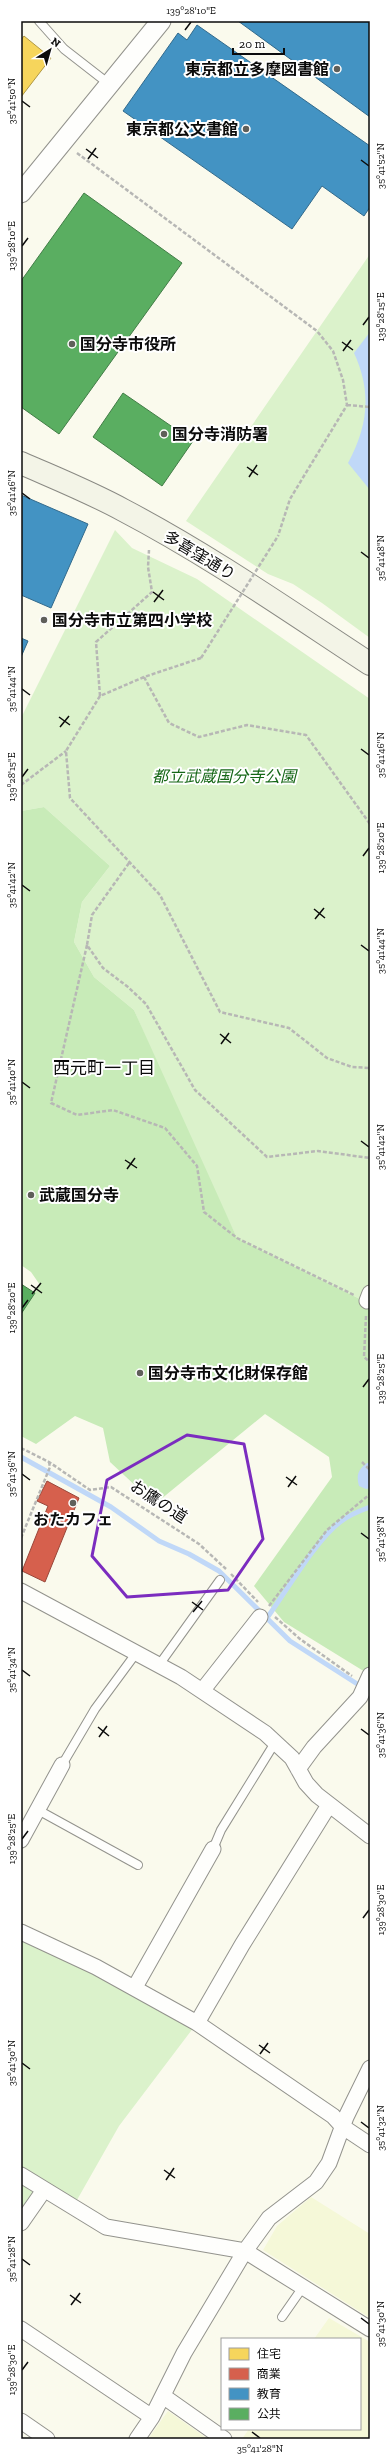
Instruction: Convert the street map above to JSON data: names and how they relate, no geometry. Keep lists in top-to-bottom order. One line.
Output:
{"streets":{"main road":["多喜窪通り"],"path":["お鷹の道"]},"districts":["西元町一丁目"],"parks":["都立武蔵国分寺公園"],"places":["東京都立多摩図書館","東京都公文書館","国分寺市役所","国分寺消防署","国分寺市立第四小学校","武蔵国分寺","国分寺市文化財保存館","おたカフェ"],"legend":["住宅","商業","教育","公共"],"scale_bar":"20 m","north":"top right","coordinates":["139°28'10\"E","35°41'50\"N","35°41'52\"N","139°28'15\"E","35°41'46\"N","35°41'48\"N","35°41'44\"N","139°28'20\"E","35°41'42\"N","35°41'40\"N","139°28'25\"E","35°41'36\"N","35°41'38\"N","35°41'34\"N","139°28'30\"E","35°41'30\"N","35°41'32\"N","35°41'28\"N"]}
